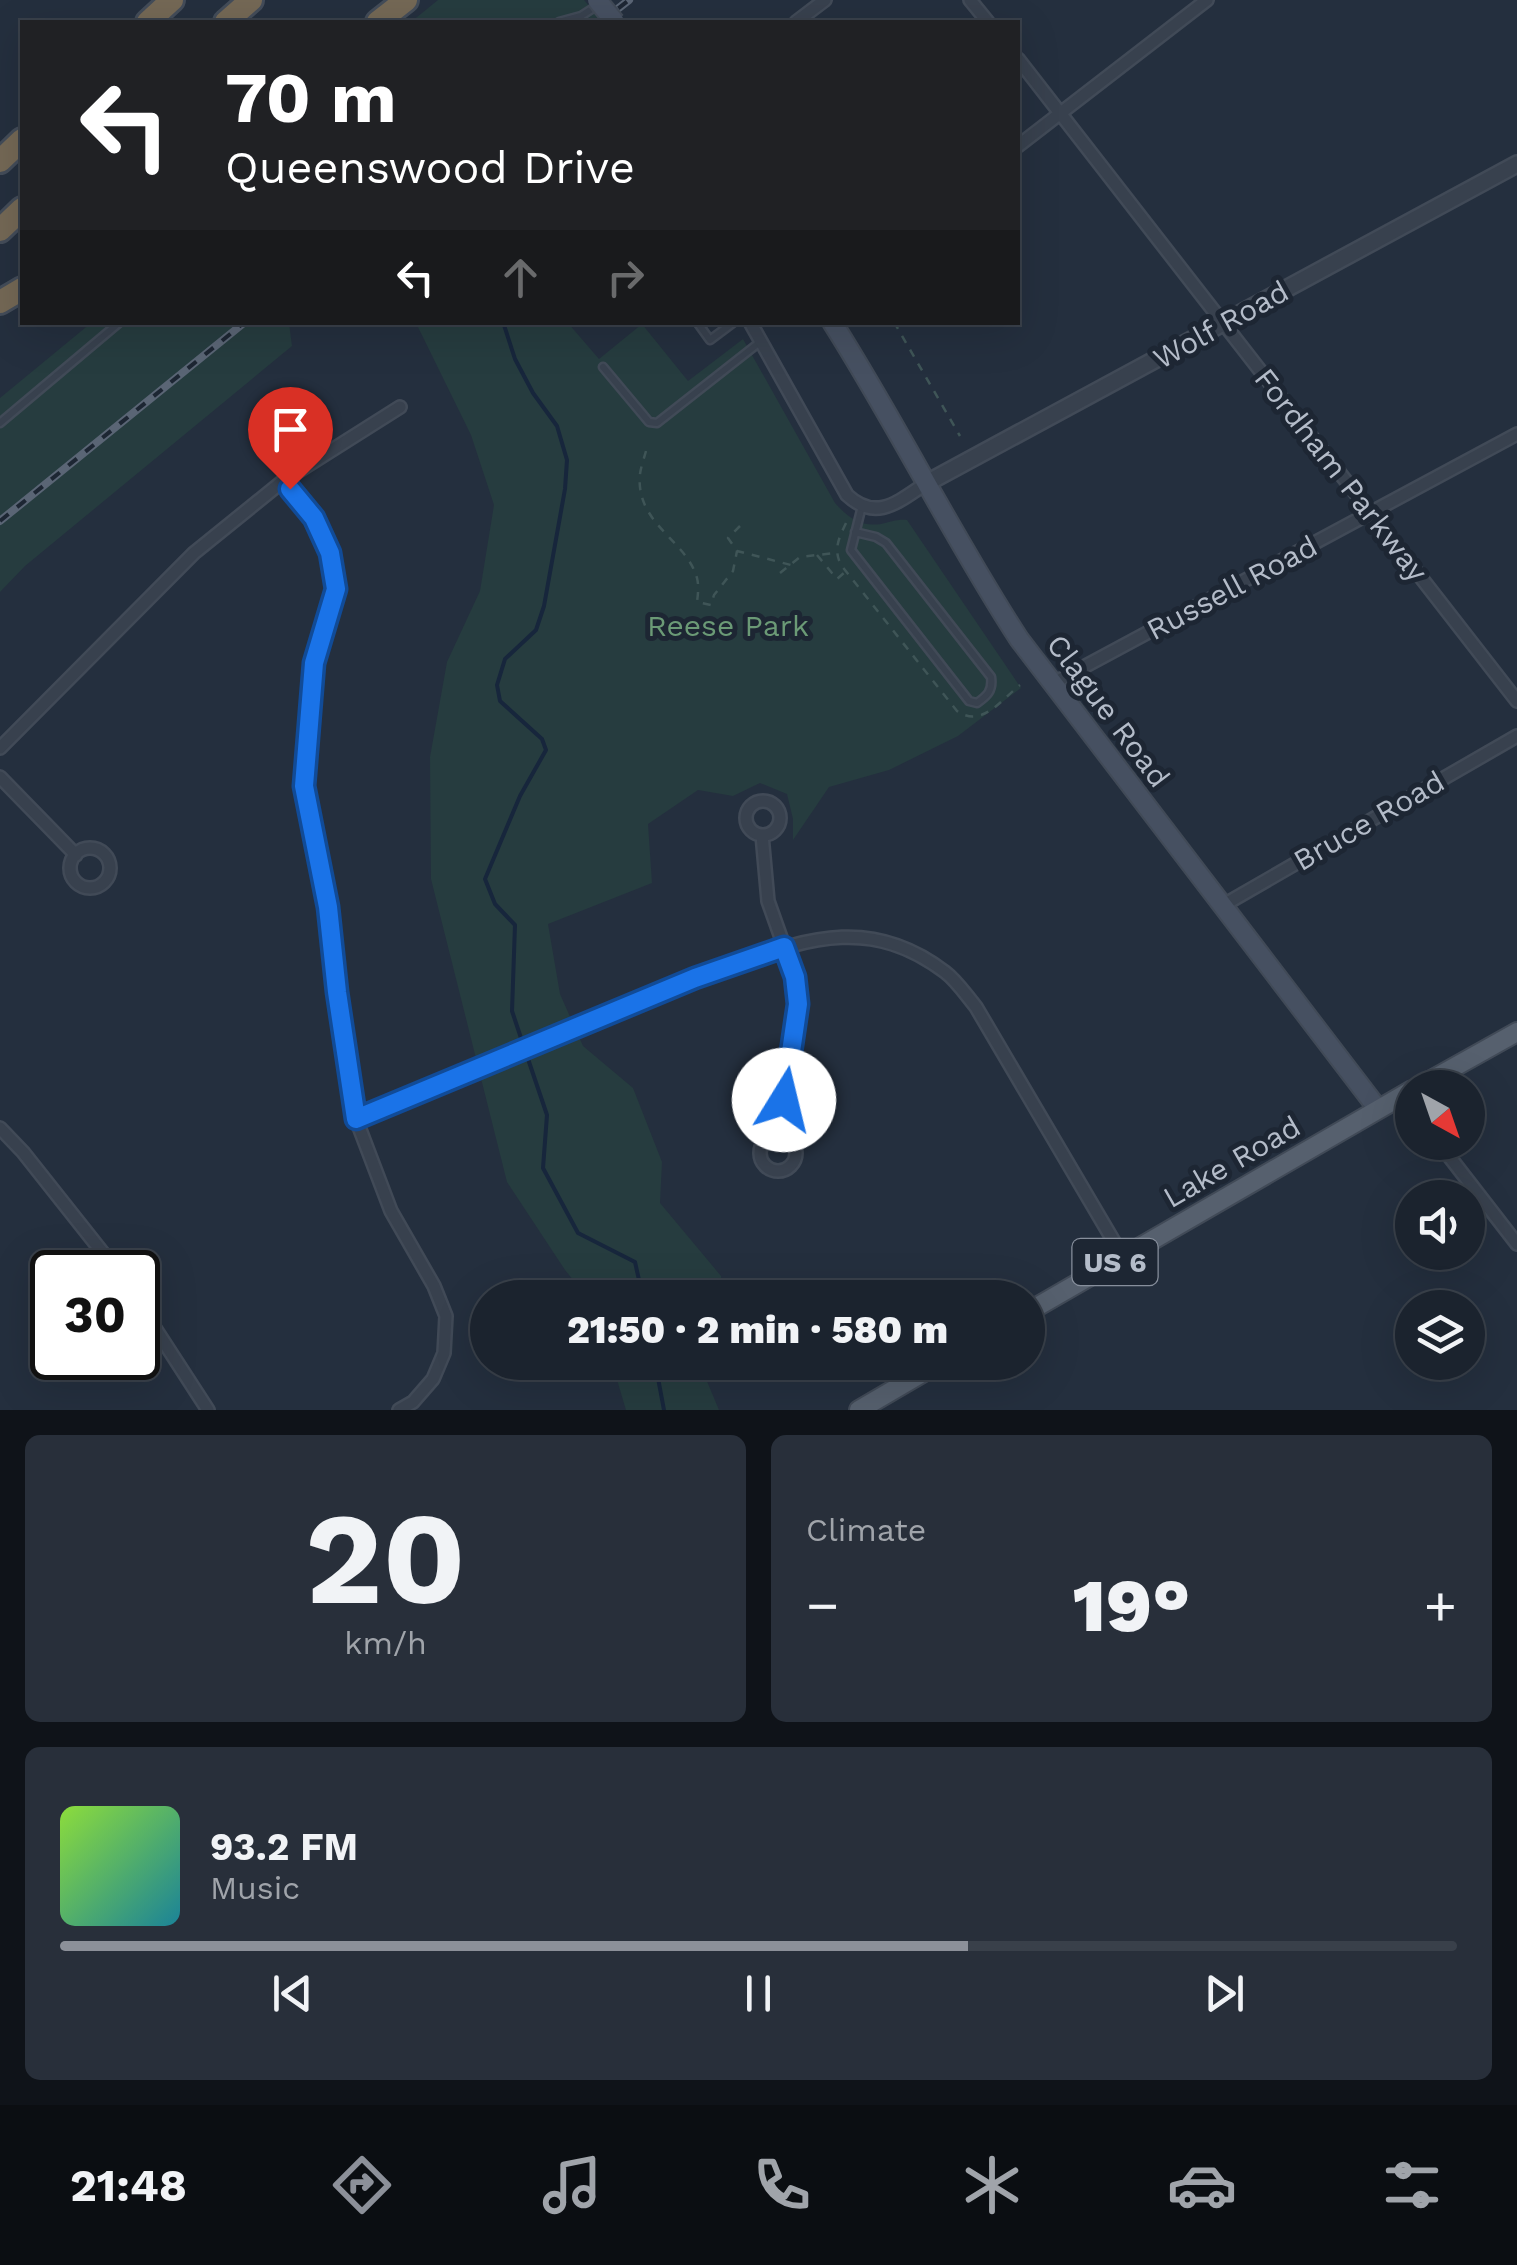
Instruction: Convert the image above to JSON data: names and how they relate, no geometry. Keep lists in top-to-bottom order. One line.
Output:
{"streets":{"main road":["Clague Road","Lake Road","US 6"],"street":["Wolf Road","Fordham Parkway","Russell Road","Bruce Road"]},"crossings":[["Wolf Road","Fordham Parkway"],["Wolf Road","Clague Road"],["Fordham Parkway","Russell Road"],["Russell Road","Clague Road"],["Clague Road","Bruce Road"],["Clague Road","Lake Road"]],"parks":["Reese Park"],"north":"bottom right","page":{"turn":["70 m","Queenswood Drive"],"limit":"30","trip":"21:50 · 2 min · 580 m","tile":[["20","km/h"],"Climate"],"heat":["−","19°","+"],"song":["93.2 FM","Music"],"tabs":"21:48"}}
